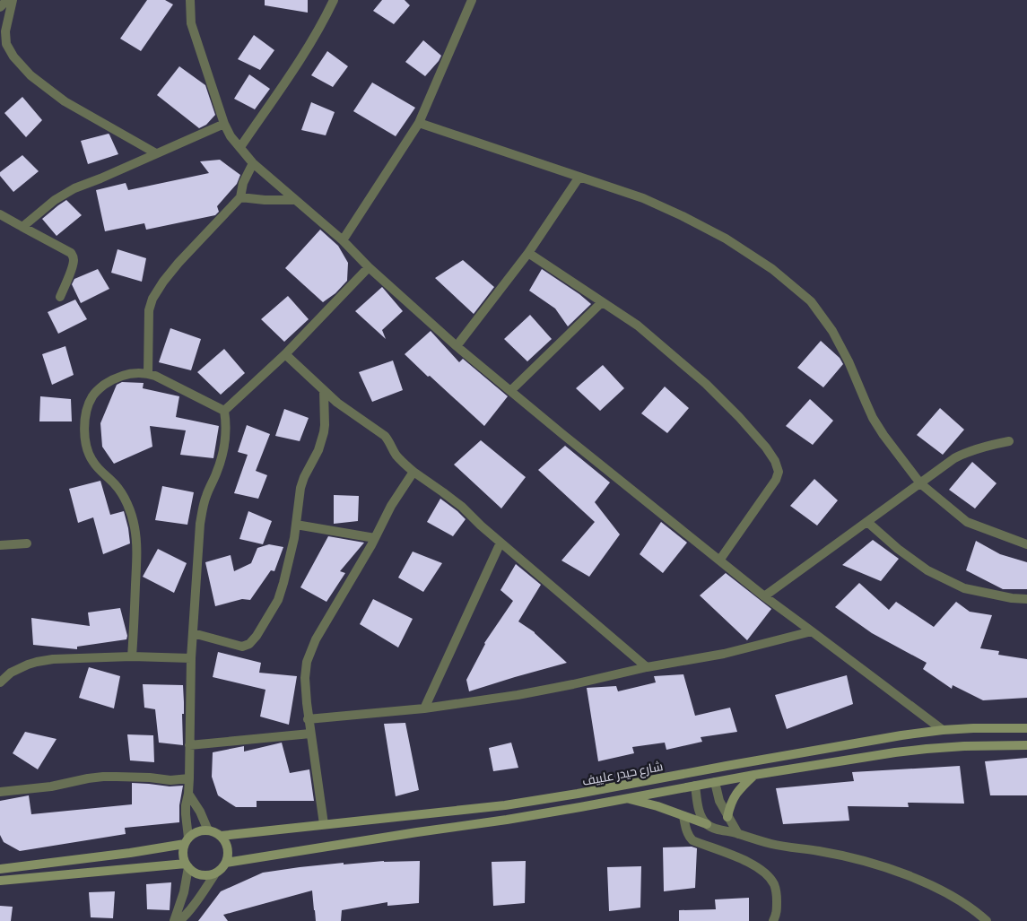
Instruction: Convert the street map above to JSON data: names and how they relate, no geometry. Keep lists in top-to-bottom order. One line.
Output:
{"streets":{"main road":["شارع حيدر علييف"]}}
